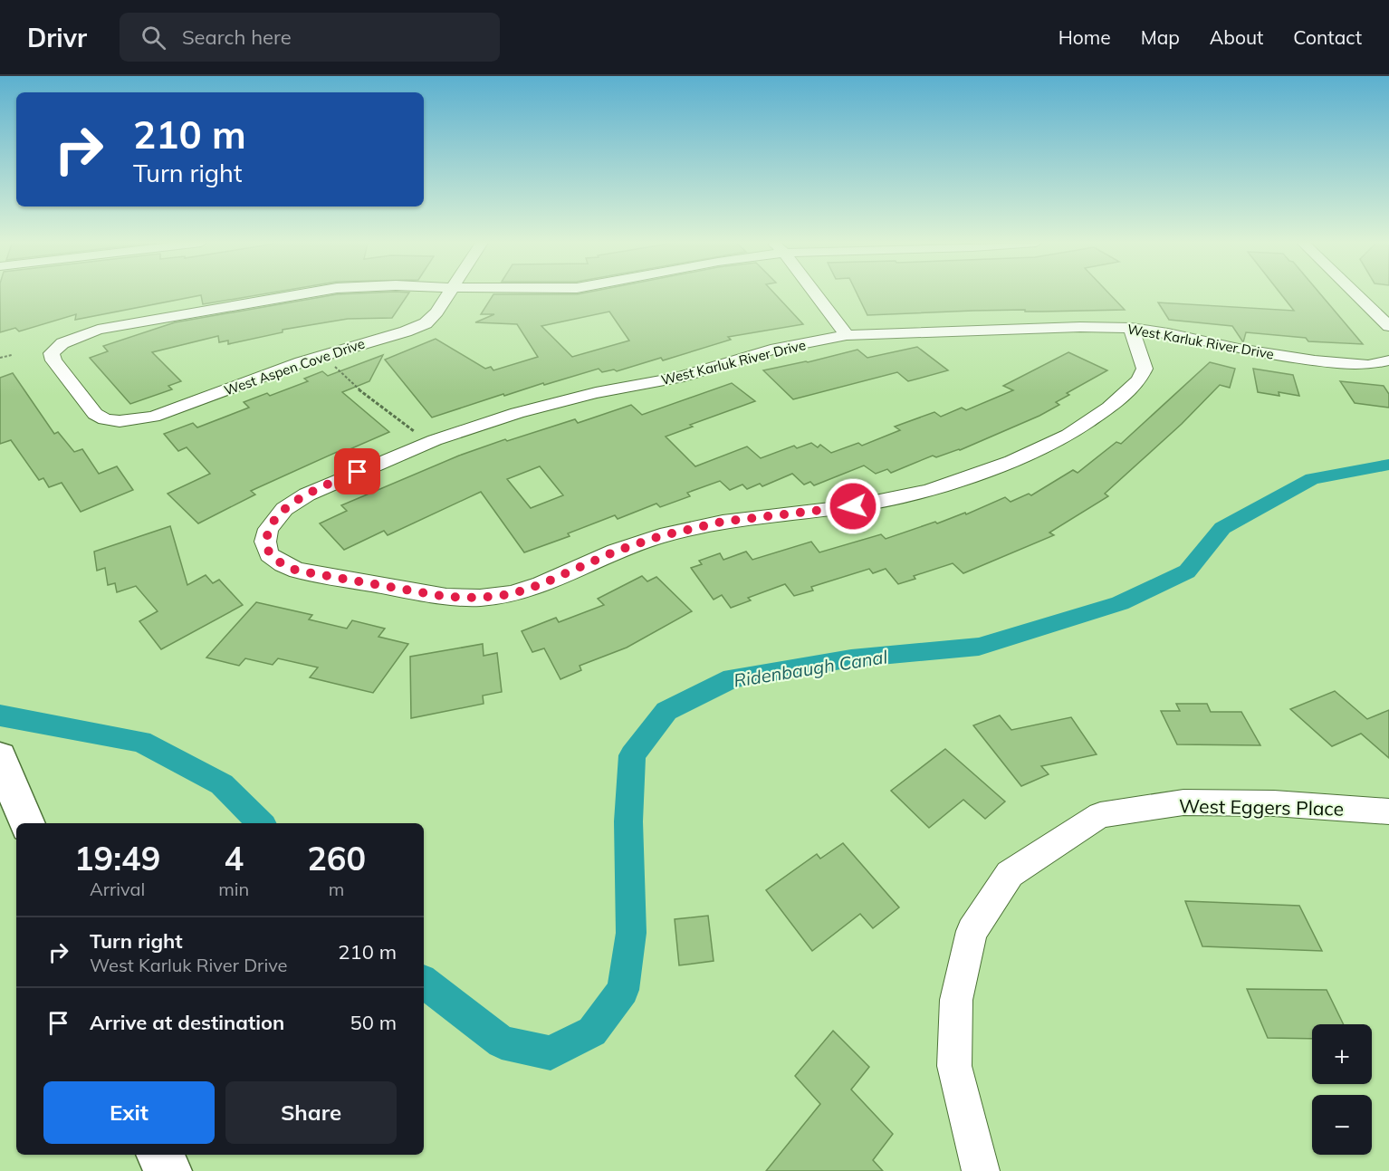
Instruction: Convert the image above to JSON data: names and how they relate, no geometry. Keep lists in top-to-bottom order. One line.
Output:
{"streets":{"street":["West Karluk River Drive","West Aspen Cove Drive","West Eggers Place"]},"water":["Ridenbaugh Canal"],"page":{"header":"Drivr","search":"Search here","nav":["Home","Map","About","Contact"],"turn":["210 m","Turn right"],"eta":["19:49","Arrival","4","min","260","m"],"list":[{"name":"Turn right","note":"West Karluk River Drive","value":"210 m"},{"name":"Arrive at destination","value":"50 m"}],"map_buttons":["+","−"],"buttons":["Exit","Share"]}}
